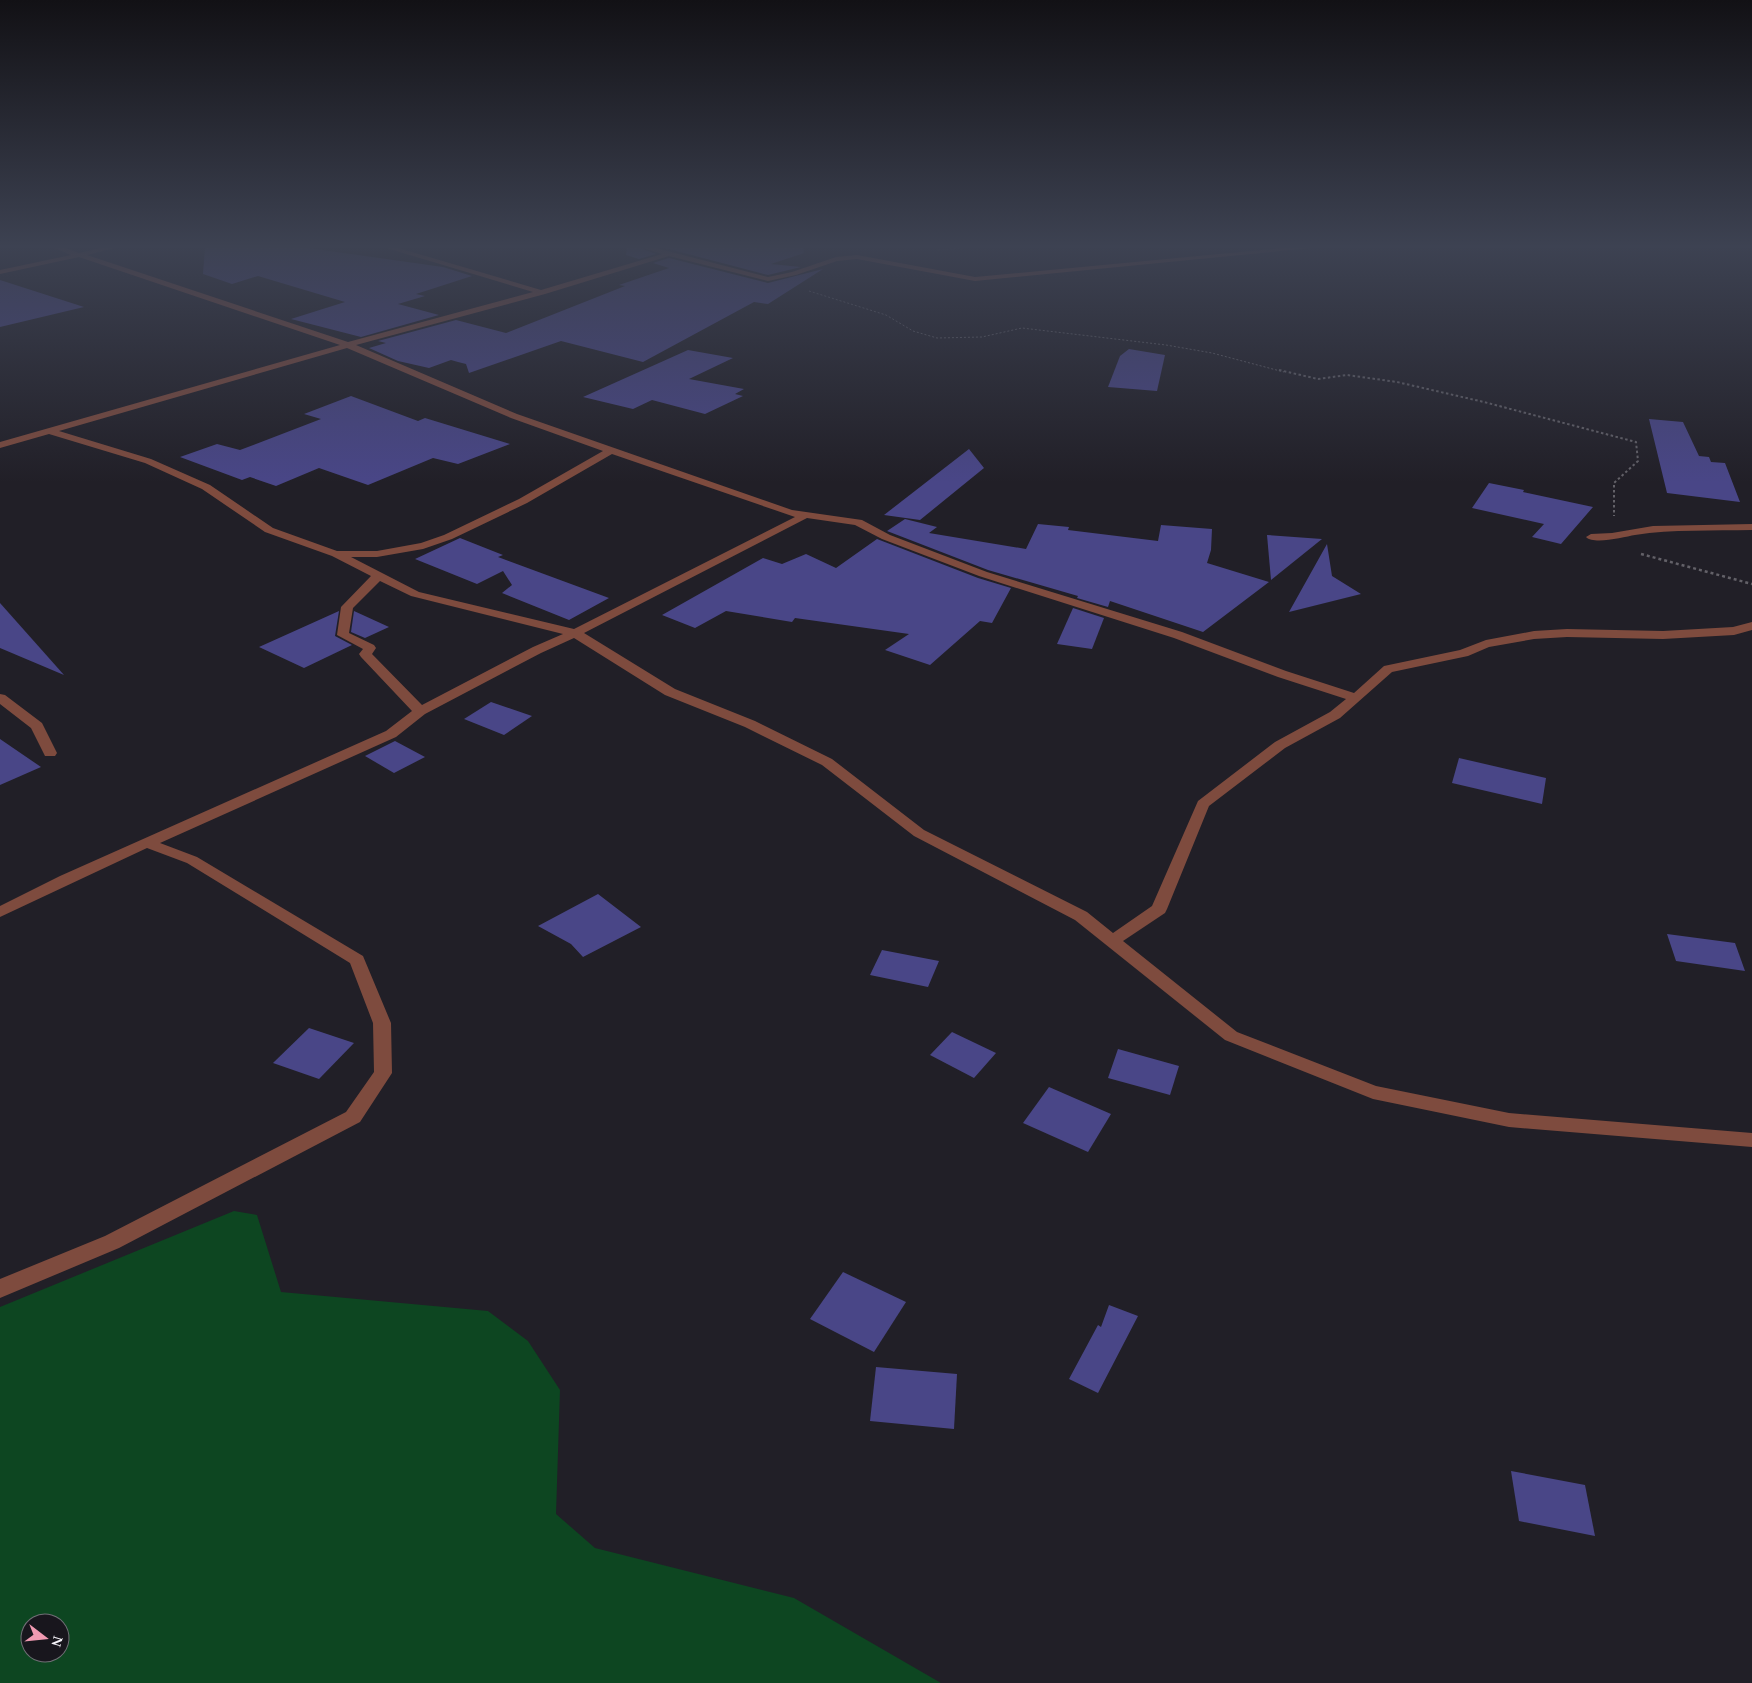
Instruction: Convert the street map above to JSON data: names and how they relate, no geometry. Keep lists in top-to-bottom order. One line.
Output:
{"north":"right"}
